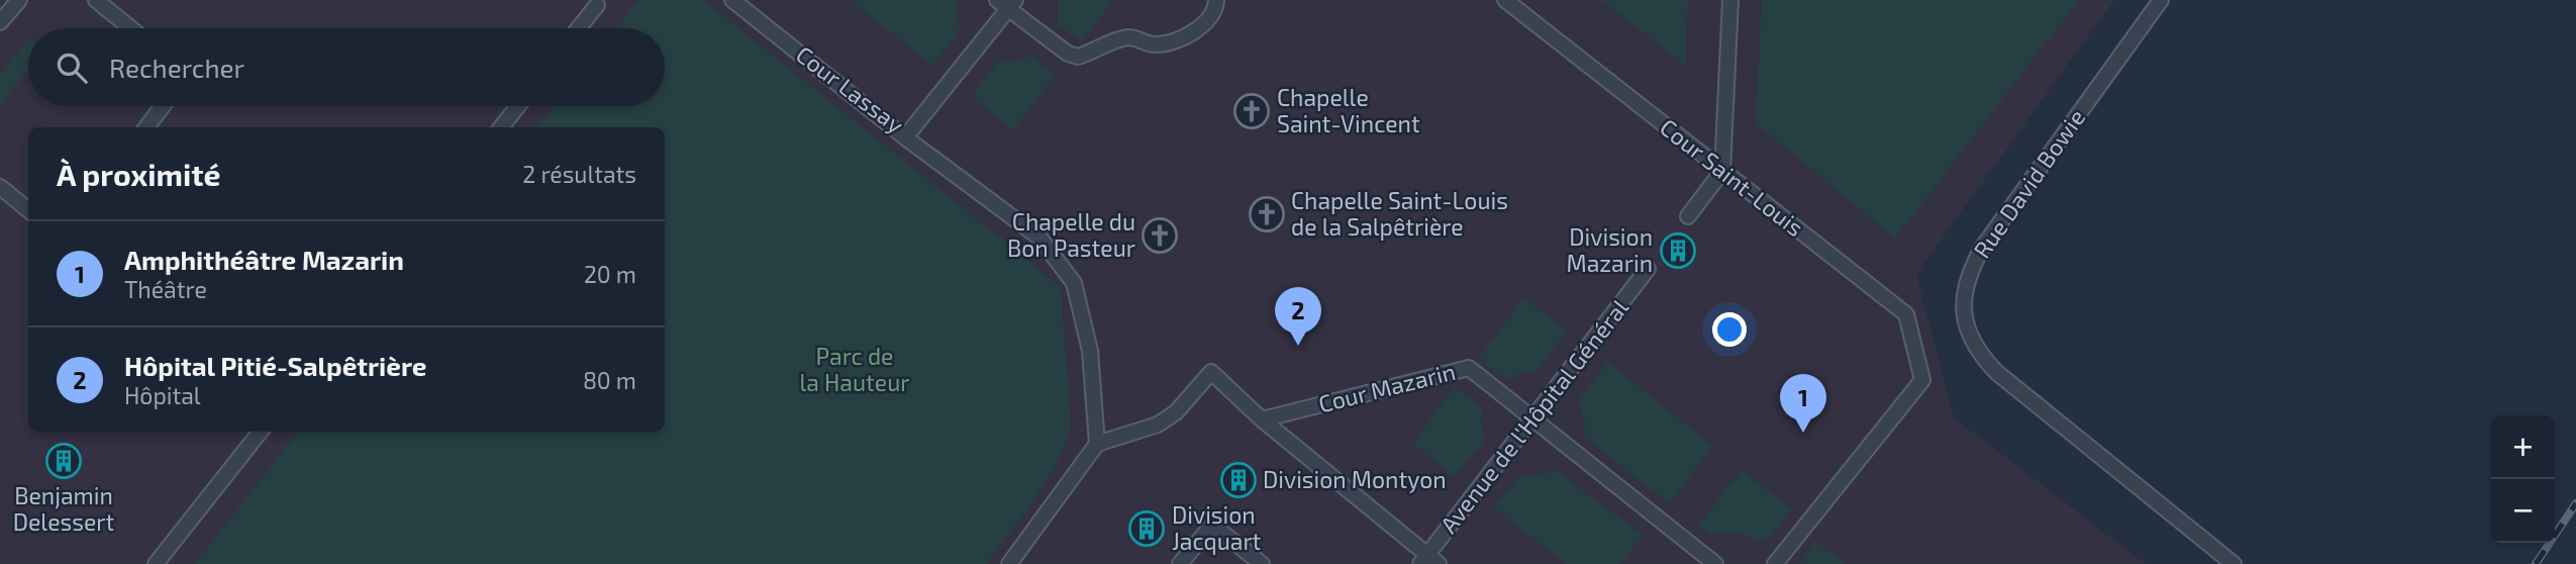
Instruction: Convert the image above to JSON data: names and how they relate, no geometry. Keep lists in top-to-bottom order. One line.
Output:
{"streets":{"lane":["Cour Lassay","Cour Saint-Louis","Rue David Bowie","Cour Mazarin","Avenue de l'Hôpital Général"]},"crossings":[["Cour Mazarin","Avenue de l'Hôpital Général"]],"parks":["Parc de la Hauteur"],"places":{"church":["Chapelle Saint-Vincent","Chapelle Saint-Louis de la Salpêtrière","Chapelle du Bon Pasteur"],"building":["Division Mazarin","Benjamin Delessert","Division Montyon","Division Jacquart"]},"page":{"search":"Rechercher","heading":["À proximité","2 résultats"],"list":[{"mark":"1","name":"Amphithéâtre Mazarin","note":"Théâtre","value":"20 m"},{"mark":"2","name":"Hôpital Pitié-Salpêtrière","note":"Hôpital","value":"80 m"}],"pins":["2","1"],"map_buttons":["+","−"]}}
